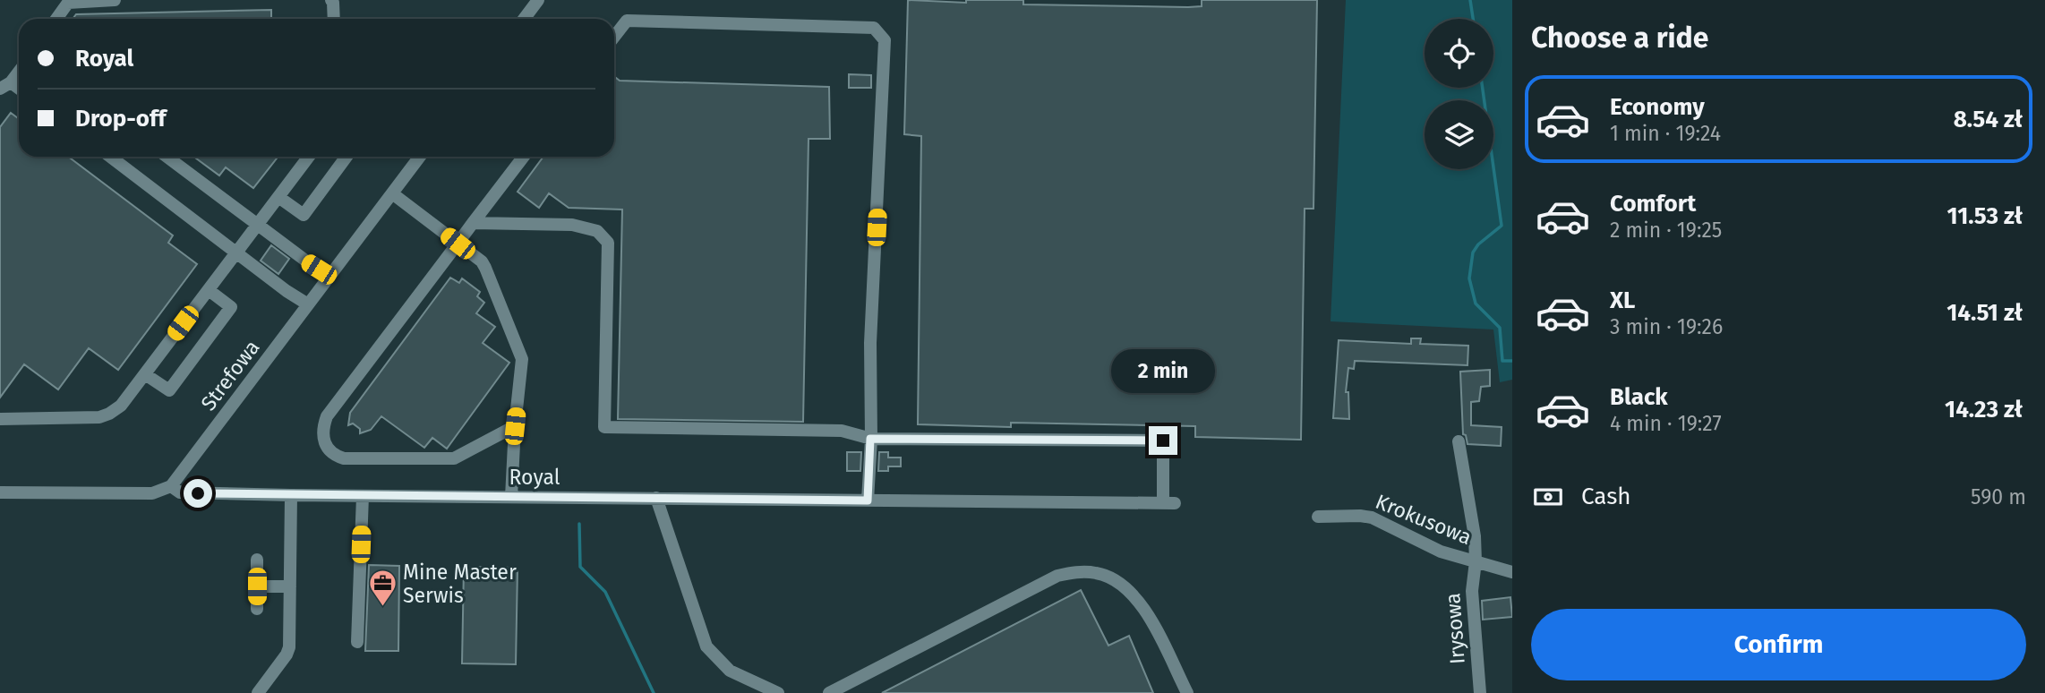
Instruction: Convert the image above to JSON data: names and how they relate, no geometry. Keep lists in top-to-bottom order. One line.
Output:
{"streets":{"street":["Strefowa","Royal","Krokusowa","Irysowa"]},"crossings":[["Strefowa","Royal"],["Krokusowa","Irysowa"]],"places":{"office":["Mine Master Serwis"]},"page":{"heading":"Choose a ride","banner":["Royal","Drop-off"],"list":[{"name":"Economy","note":"1 min · 19:24","value":"8.54 zł"},{"name":"Comfort","note":"2 min · 19:25","value":"11.53 zł"},{"name":"XL","note":"3 min · 19:26","value":"14.51 zł"},{"name":"Black","note":"4 min · 19:27","value":"14.23 zł"}],"bubble":"2 min","pay":["Cash","590 m"],"buttons":"Confirm"}}
